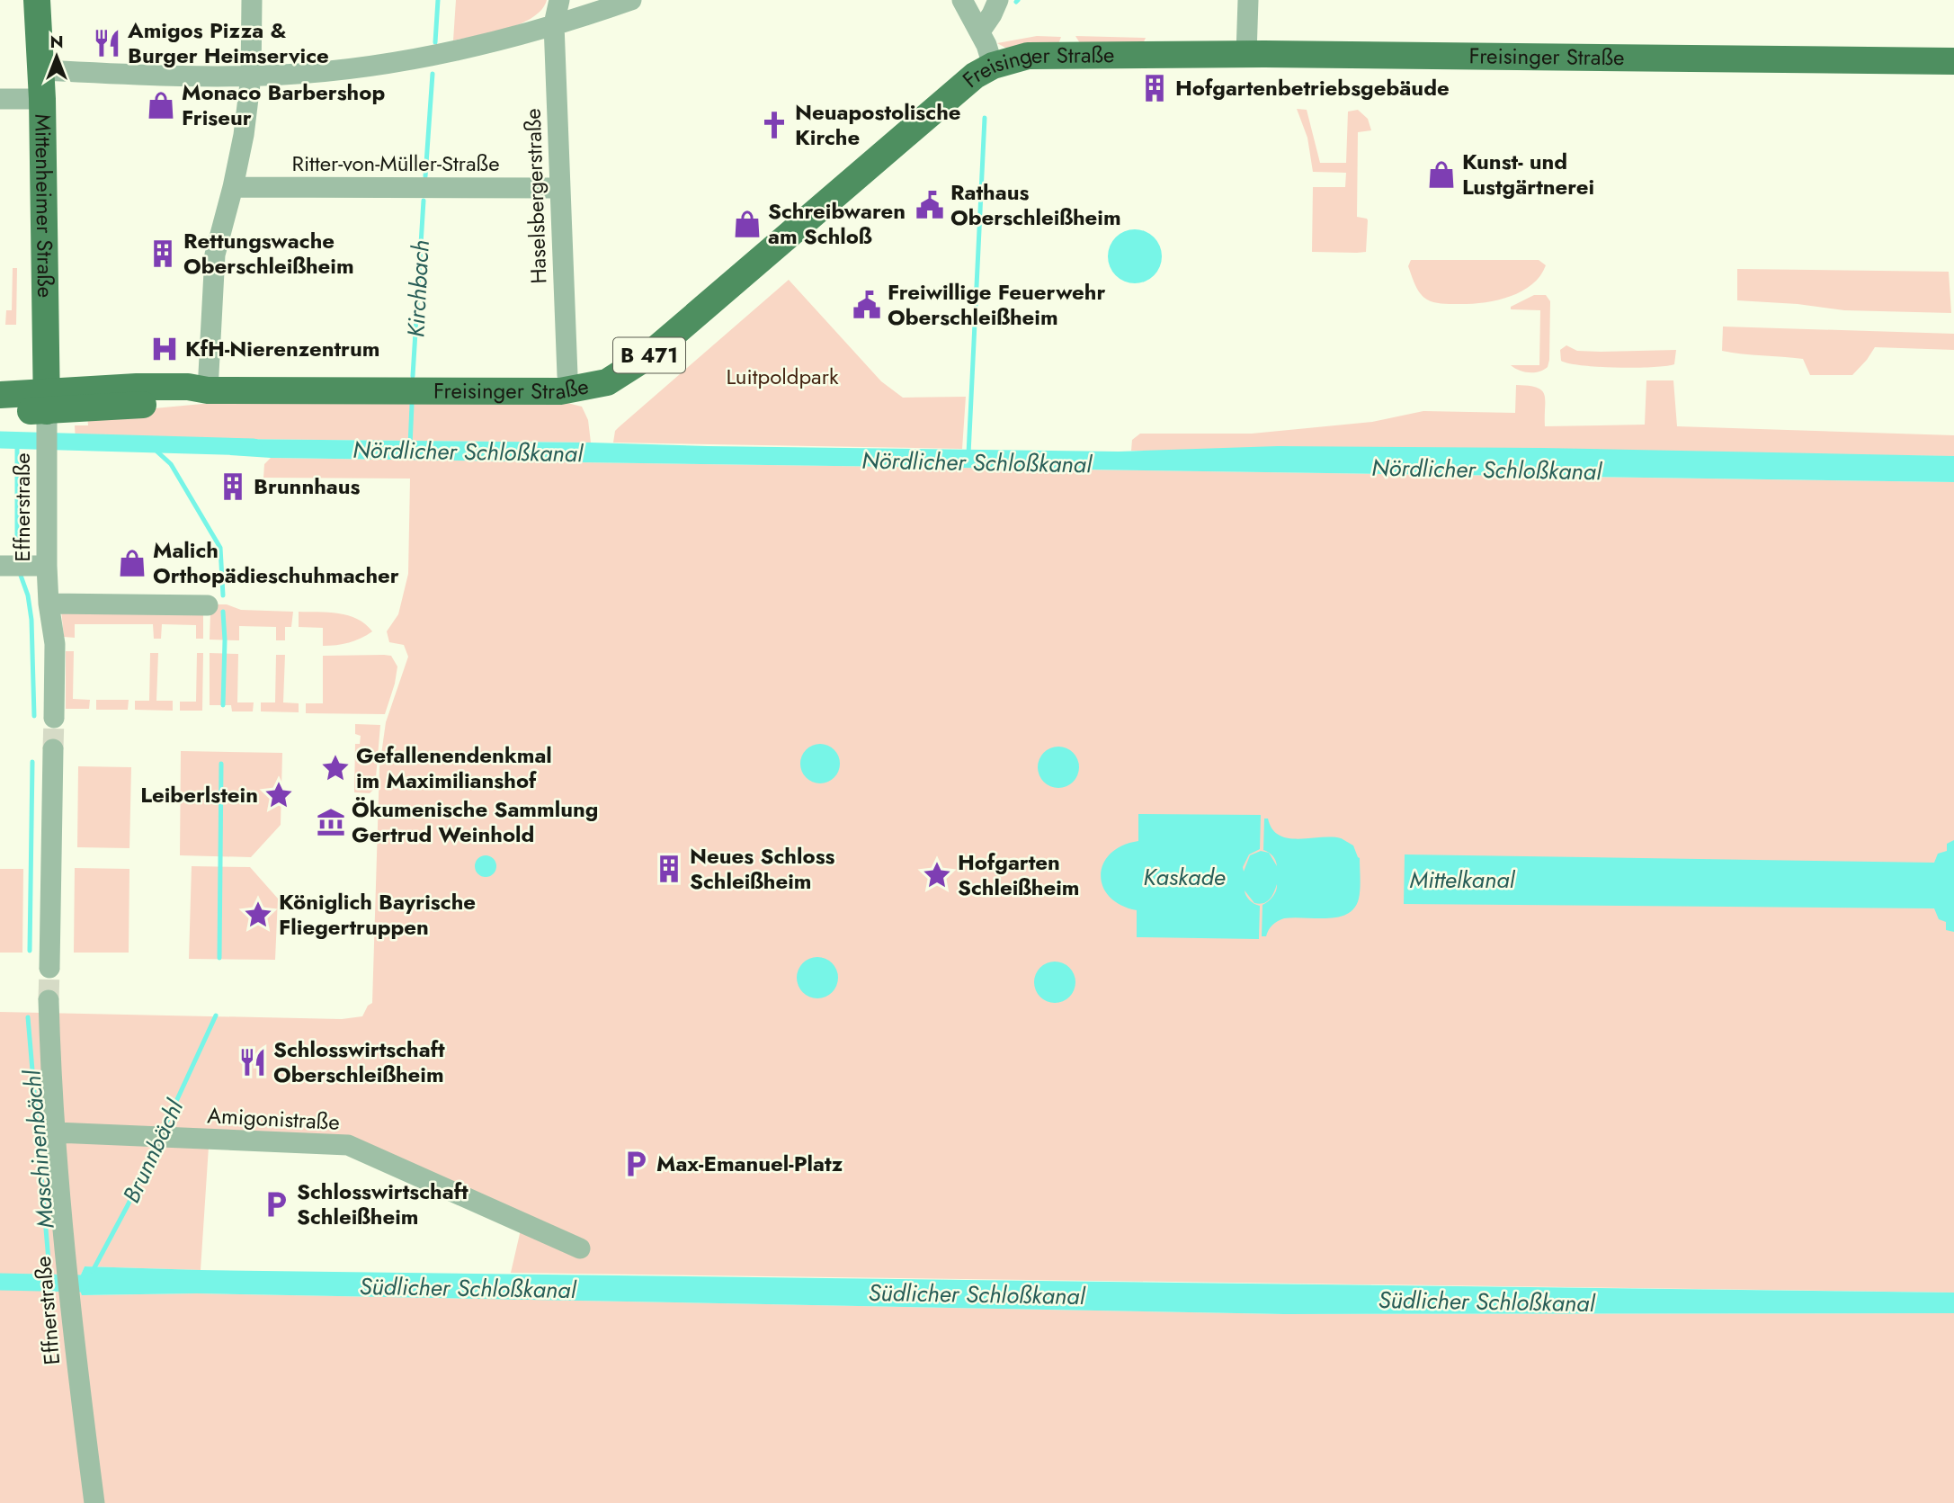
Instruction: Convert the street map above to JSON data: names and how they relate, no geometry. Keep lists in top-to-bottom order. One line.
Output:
{"streets":{"main road":["Freisinger Straße","Mittenheimer Straße","B 471"],"street":["Ritter-von-Müller-Straße","Haselsbergerstraße","Effnerstraße","Amigonistraße"]},"crossings":[["Freisinger Straße","Haselsbergerstraße"],["Freisinger Straße","Mittenheimer Straße"],["Freisinger Straße","B 471"],["Freisinger Straße","Effnerstraße"],["Ritter-von-Müller-Straße","Haselsbergerstraße"],["Mittenheimer Straße","B 471"],["Mittenheimer Straße","Effnerstraße"],["B 471","Effnerstraße"],["Effnerstraße","Amigonistraße"]],"water":["Kirchbach","Nördlicher Schloßkanal","Kaskade","Mittelkanal","Maschinenbächl","Brunnbächl","Südlicher Schloßkanal"],"parks":["Luitpoldpark"],"places":{"restaurant":["Amigos Pizza & Burger Heimservice","Schlosswirtschaft Oberschleißheim"],"building":["Hofgartenbetriebsgebäude","Rettungswache Oberschleißheim","Brunnhaus","Neues Schloss Schleißheim"],"shop":["Monaco Barbershop Friseur","Kunst- und Lustgärtnerei","Schreibwaren am Schloß","Malich Orthopädieschuhmacher"],"church":["Neuapostolische Kirche"],"public building":["Rathaus Oberschleißheim","Freiwillige Feuerwehr Oberschleißheim"],"hospital":["KfH-Nierenzentrum"],"place":["Gefallenendenkmal im Maximilianshof","Leiberlstein","Hofgarten Schleißheim","Königlich Bayrische Fliegertruppen"],"museum":["Ökumenische Sammlung Gertrud Weinhold"],"parking":["Max-Emanuel-Platz","Schlosswirtschaft Schleißheim"]},"north":"top"}
